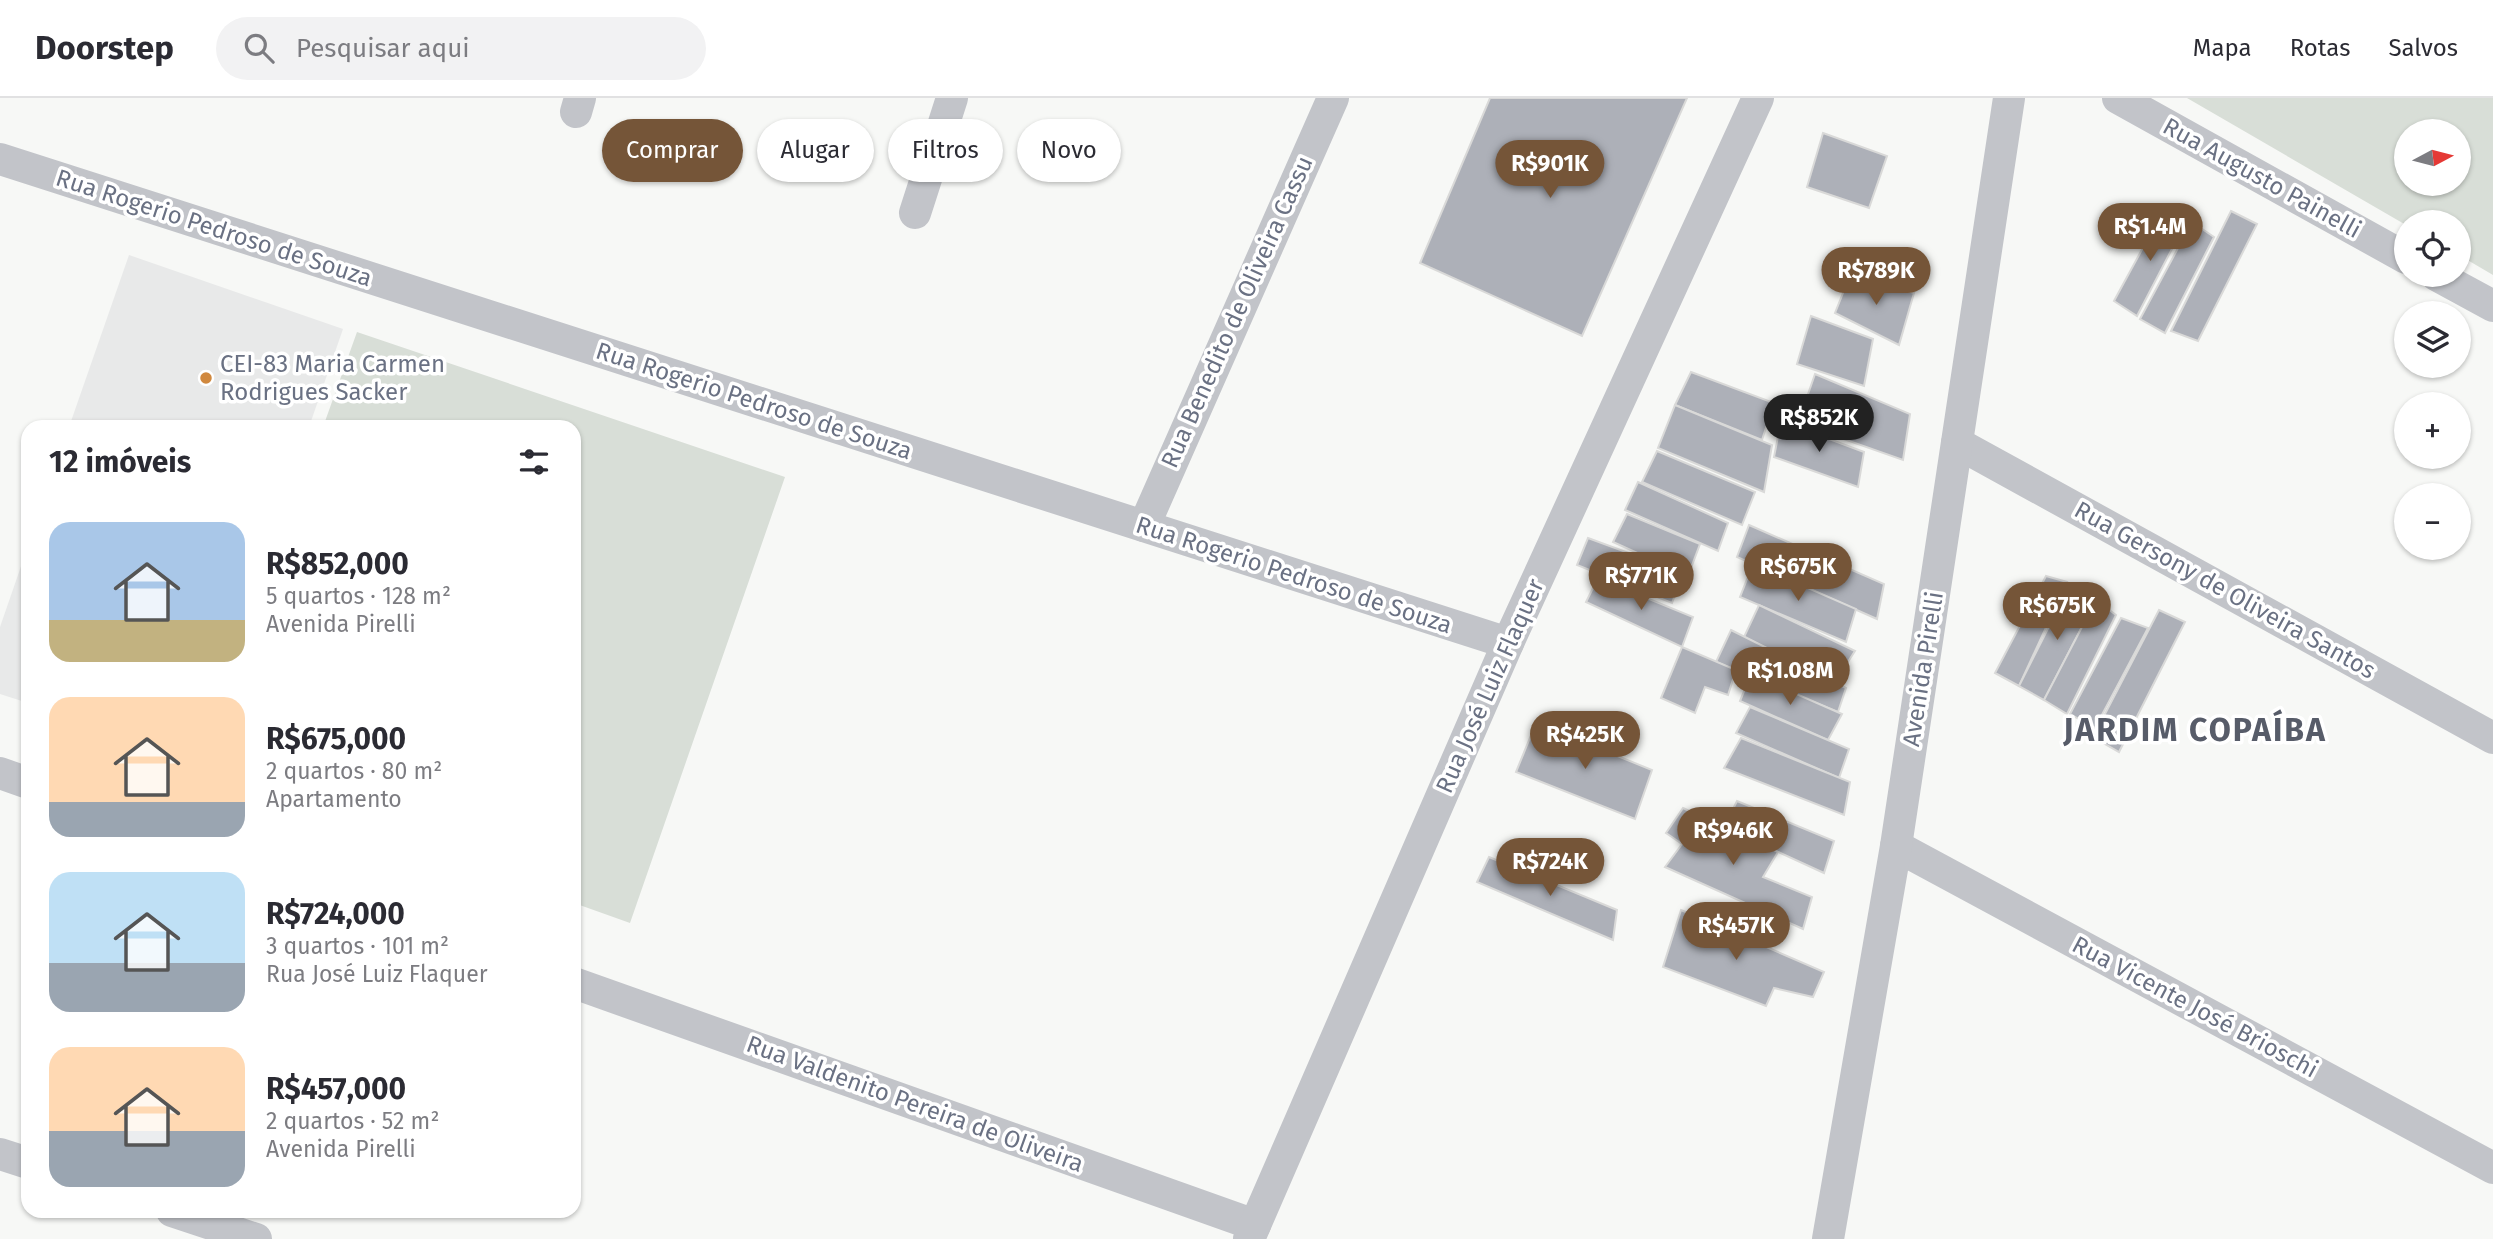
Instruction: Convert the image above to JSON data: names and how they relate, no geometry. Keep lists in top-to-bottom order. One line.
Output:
{"streets":{"street":["Rua Augusto Painelli","Rua Rogerio Pedroso de Souza","Rua Benedito de Oliveira Cassu","Rua Gersony de Oliveira Santos","Avenida Pirelli","Rua José Luiz Flaquer","Rua Vicente José Brioschi","Rua Valdenito Pereira de Oliveira"]},"crossings":[["Rua Rogerio Pedroso de Souza","Rua Benedito de Oliveira Cassu"],["Rua Rogerio Pedroso de Souza","Rua José Luiz Flaquer"],["Rua Gersony de Oliveira Santos","Avenida Pirelli"],["Avenida Pirelli","Rua Vicente José Brioschi"],["Rua José Luiz Flaquer","Rua Valdenito Pereira de Oliveira"]],"districts":["JARDIM COPAÍBA"],"places":["CEI-83 Maria Carmen Rodrigues Sacker"],"north":"right","page":{"header":"Doorstep","search":"Pesquisar aqui","nav":["Mapa","Rotas","Salvos"],"map_buttons":["+","−"],"chip":["Comprar","Alugar","Filtros","Novo"],"price":["R$901K","R$1.4M","R$789K","R$852K","R$675K","R$771K","R$675K","R$1.08M","R$425K","R$946K","R$724K","R$457K"],"heading":"12 imóveis","list":[{"name":"R$852,000","note":"5 quartos · 128 m² · Avenida Pirelli"},{"name":"R$675,000","note":"2 quartos · 80 m² · Apartamento"},{"name":"R$724,000","note":"3 quartos · 101 m² · Rua José Luiz Flaquer"},{"name":"R$457,000","note":"2 quartos · 52 m² · Avenida Pirelli"}]}}
